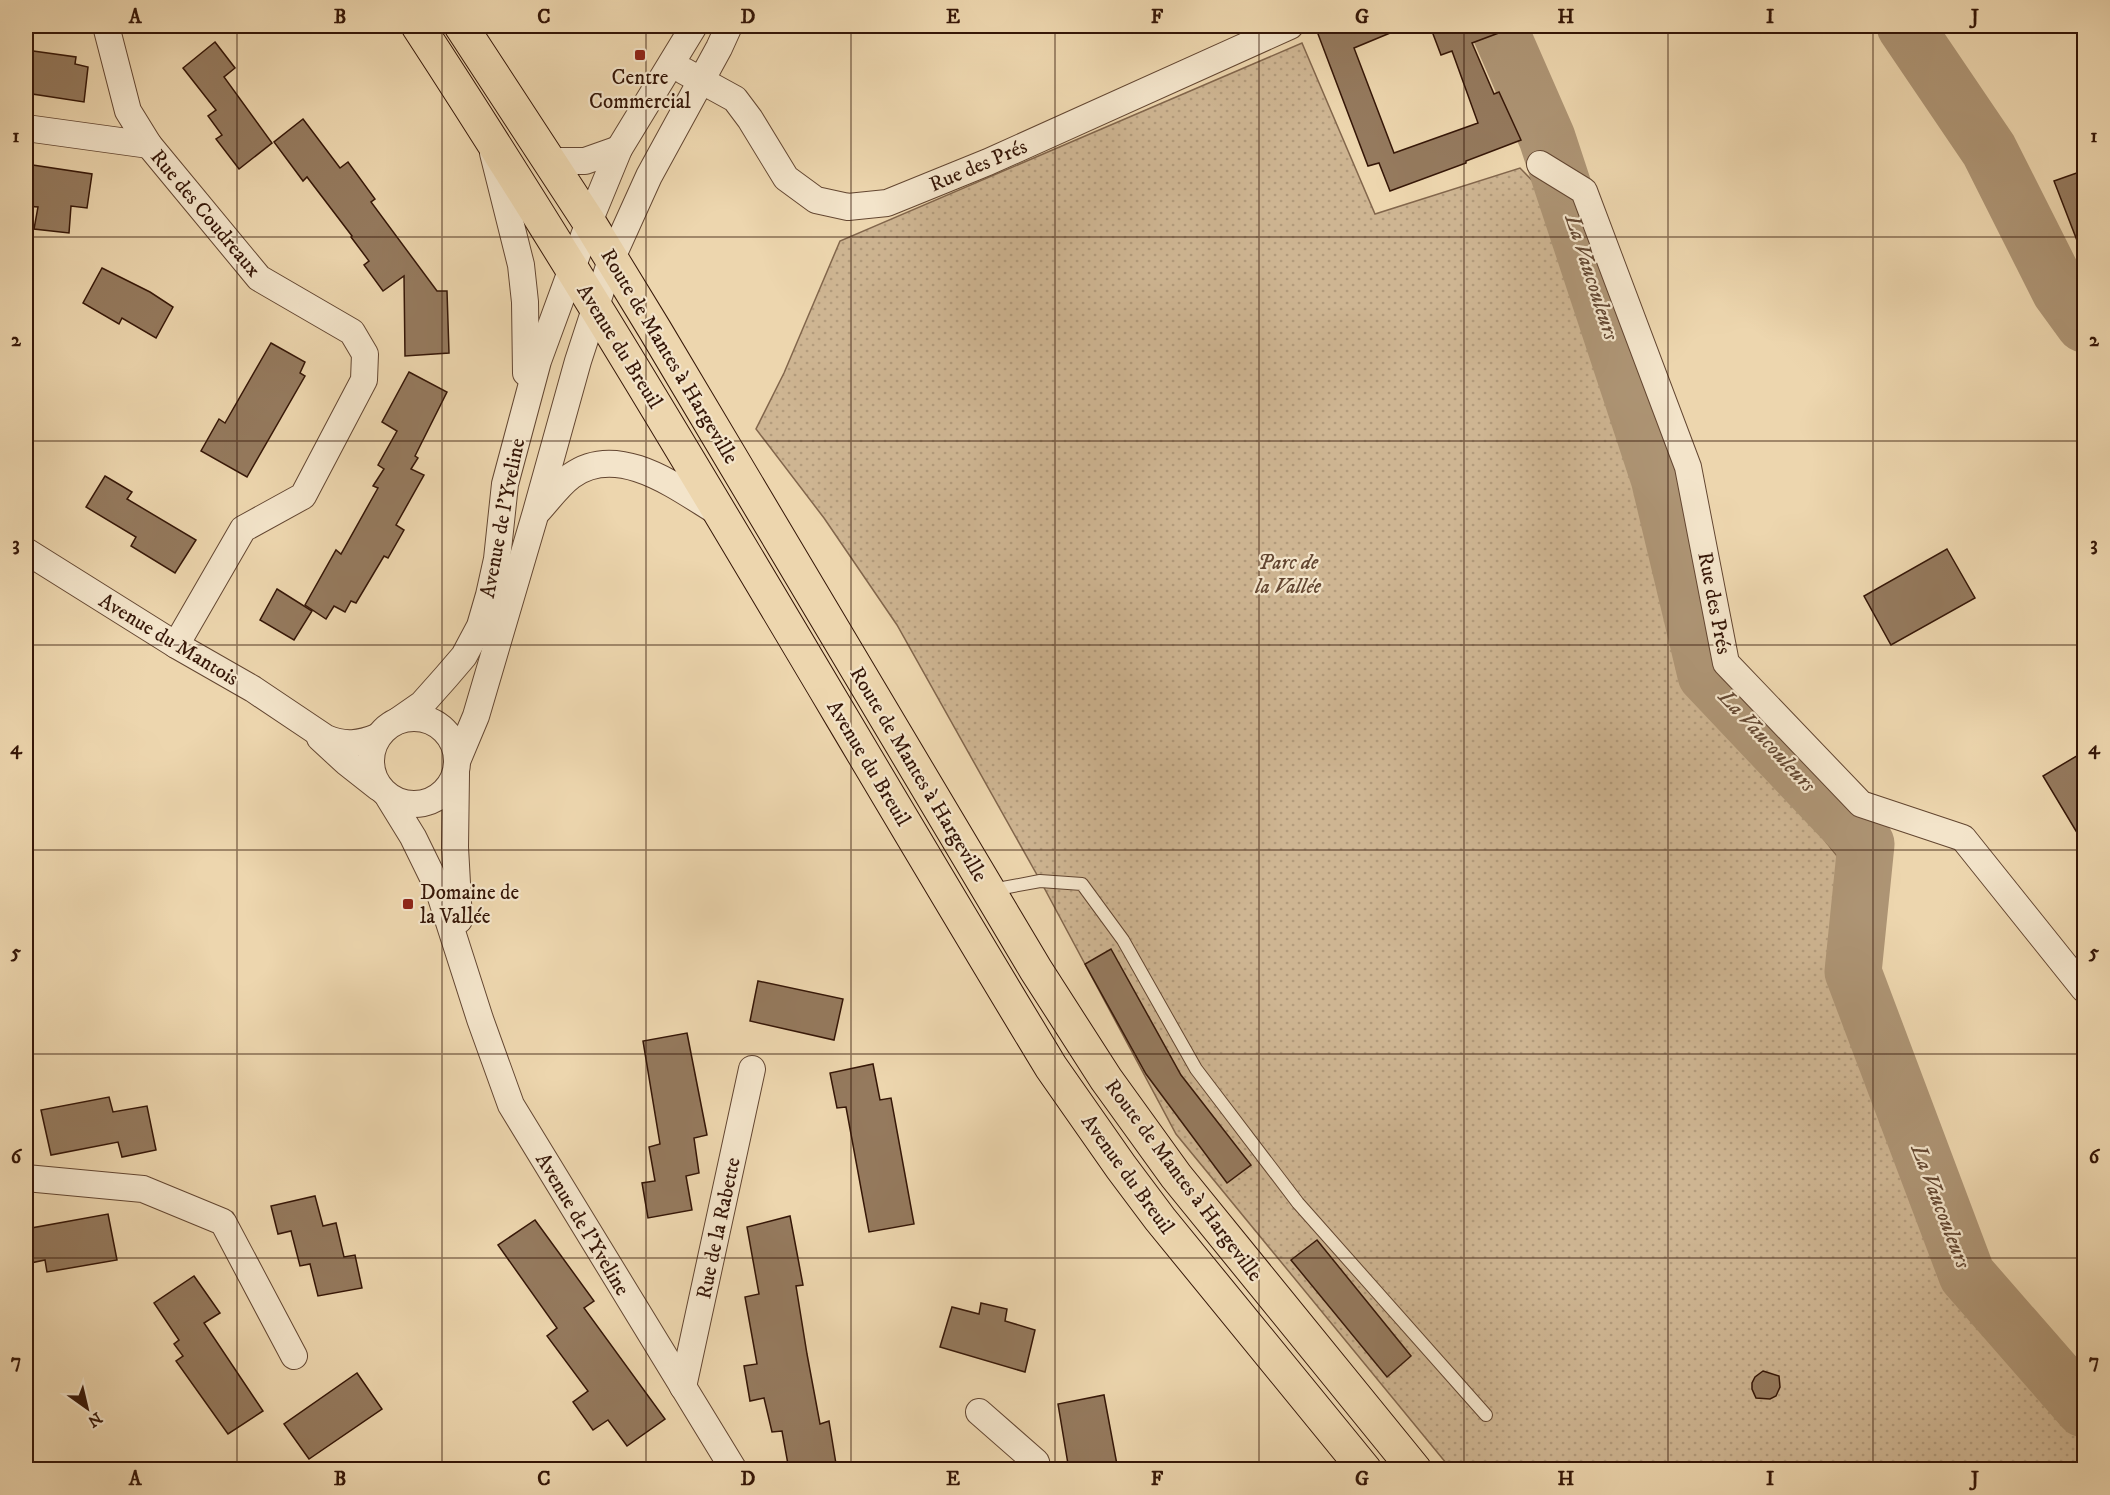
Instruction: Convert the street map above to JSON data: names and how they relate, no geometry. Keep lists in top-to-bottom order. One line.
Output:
{"streets":{"main road":["Avenue du Breuil","Route de Mantes à Hargeville"],"street":["Rue des Prés","Rue des Coudreaux","Avenue de l'Yveline","Avenue du Mantois","Rue de la Rabette"]},"crossings":[["Rue des Prés","Avenue de l'Yveline"],["Rue des Coudreaux","Avenue du Mantois"],["Avenue du Breuil","Avenue de l'Yveline"],["Route de Mantes à Hargeville","Avenue de l'Yveline"],["Avenue de l'Yveline","Avenue du Mantois"],["Avenue de l'Yveline","Rue de la Rabette"]],"water":["La Vaucouleurs"],"parks":["Parc de la Vallée"],"places":{"transit":["Centre Commercial","Domaine de la Vallée"]},"north":"bottom right","grid":{"columns":["A","B","C","D","E","F","G","H","I","J"],"rows":["1","2","3","4","5","6","7"]}}
